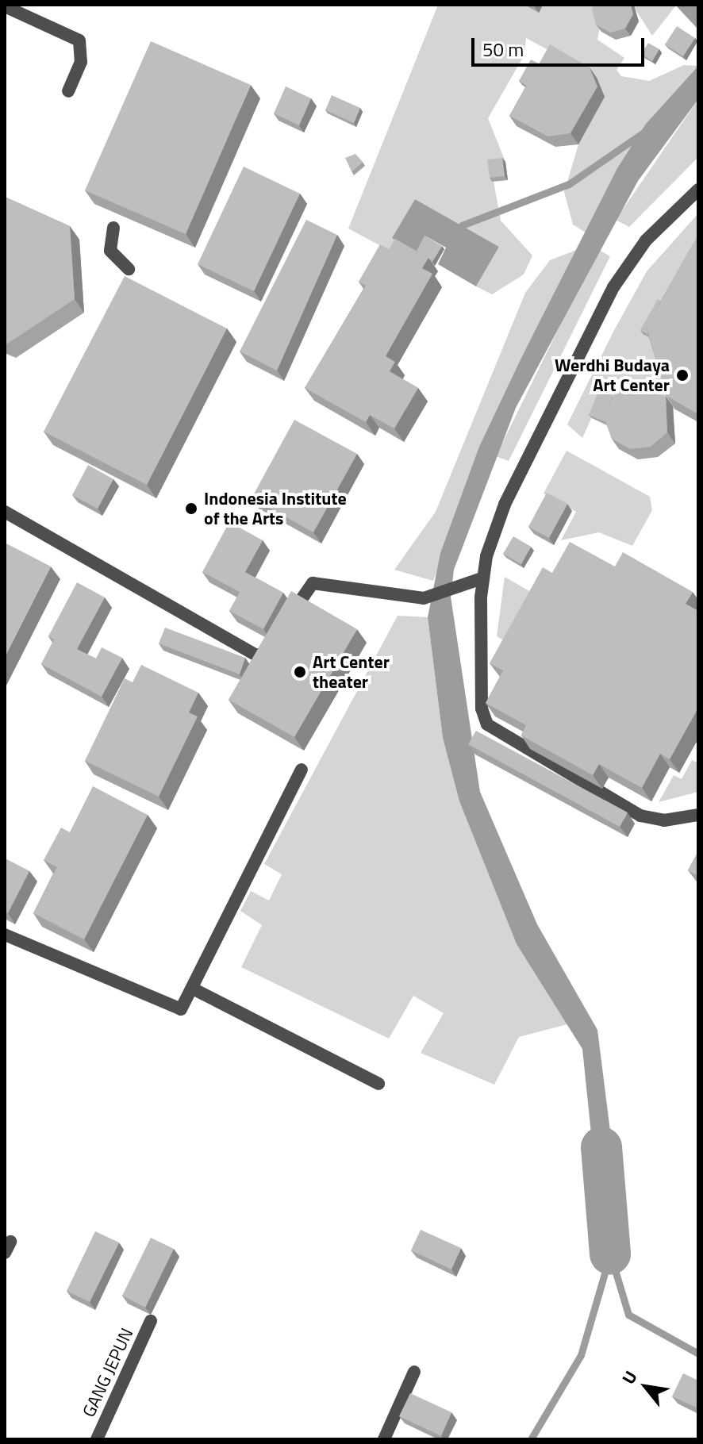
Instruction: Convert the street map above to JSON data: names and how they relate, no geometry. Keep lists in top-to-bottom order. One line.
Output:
{"streets":{"street":["GANG JEPUN"]},"places":["Werdhi Budaya Art Center","Indonesia Institute of the Arts","Art Center theater"],"scale_bar":"50 m","north":"top left"}
